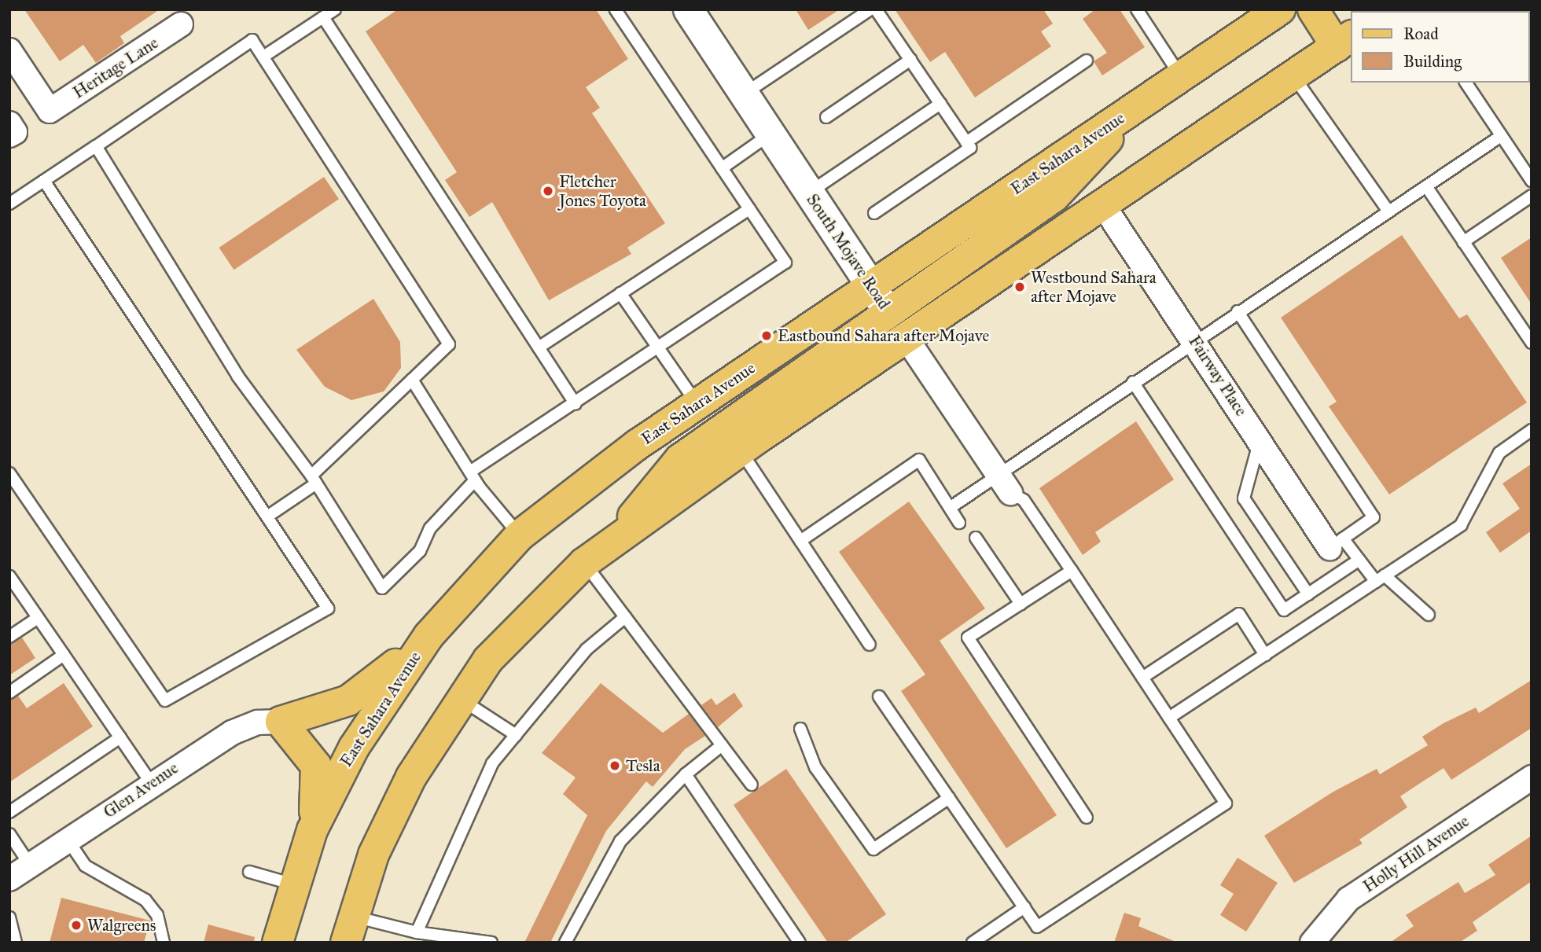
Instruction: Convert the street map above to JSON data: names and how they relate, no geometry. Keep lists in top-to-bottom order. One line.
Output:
{"streets":{"main road":["East Sahara Avenue"],"street":["Heritage Lane","South Mojave Road","Fairway Place","Glen Avenue","Holly Hill Avenue"]},"crossings":[["East Sahara Avenue","South Mojave Road"]],"places":["Fletcher Jones Toyota","Westbound Sahara after Mojave","Eastbound Sahara after Mojave","Tesla","Walgreens"],"legend":["Road","Building"]}
